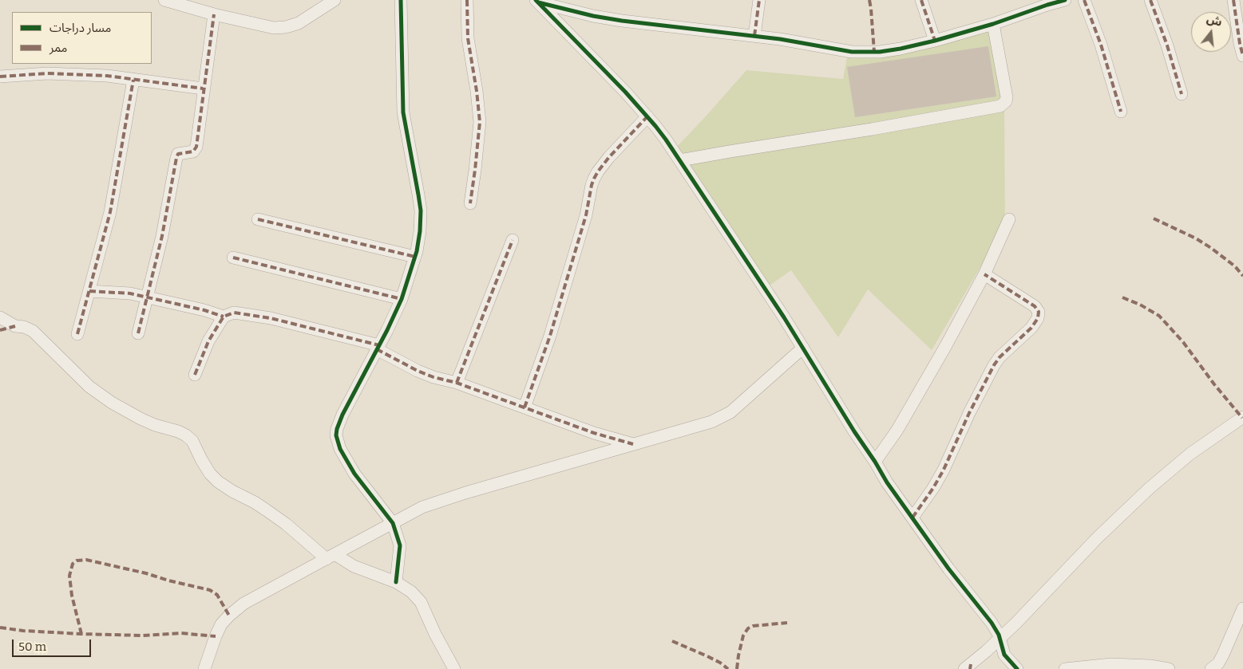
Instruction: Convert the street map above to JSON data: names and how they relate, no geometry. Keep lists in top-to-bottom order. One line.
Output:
{"legend":["مسار دراجات","ممر"],"scale_bar":"50 m","north":"top"}
